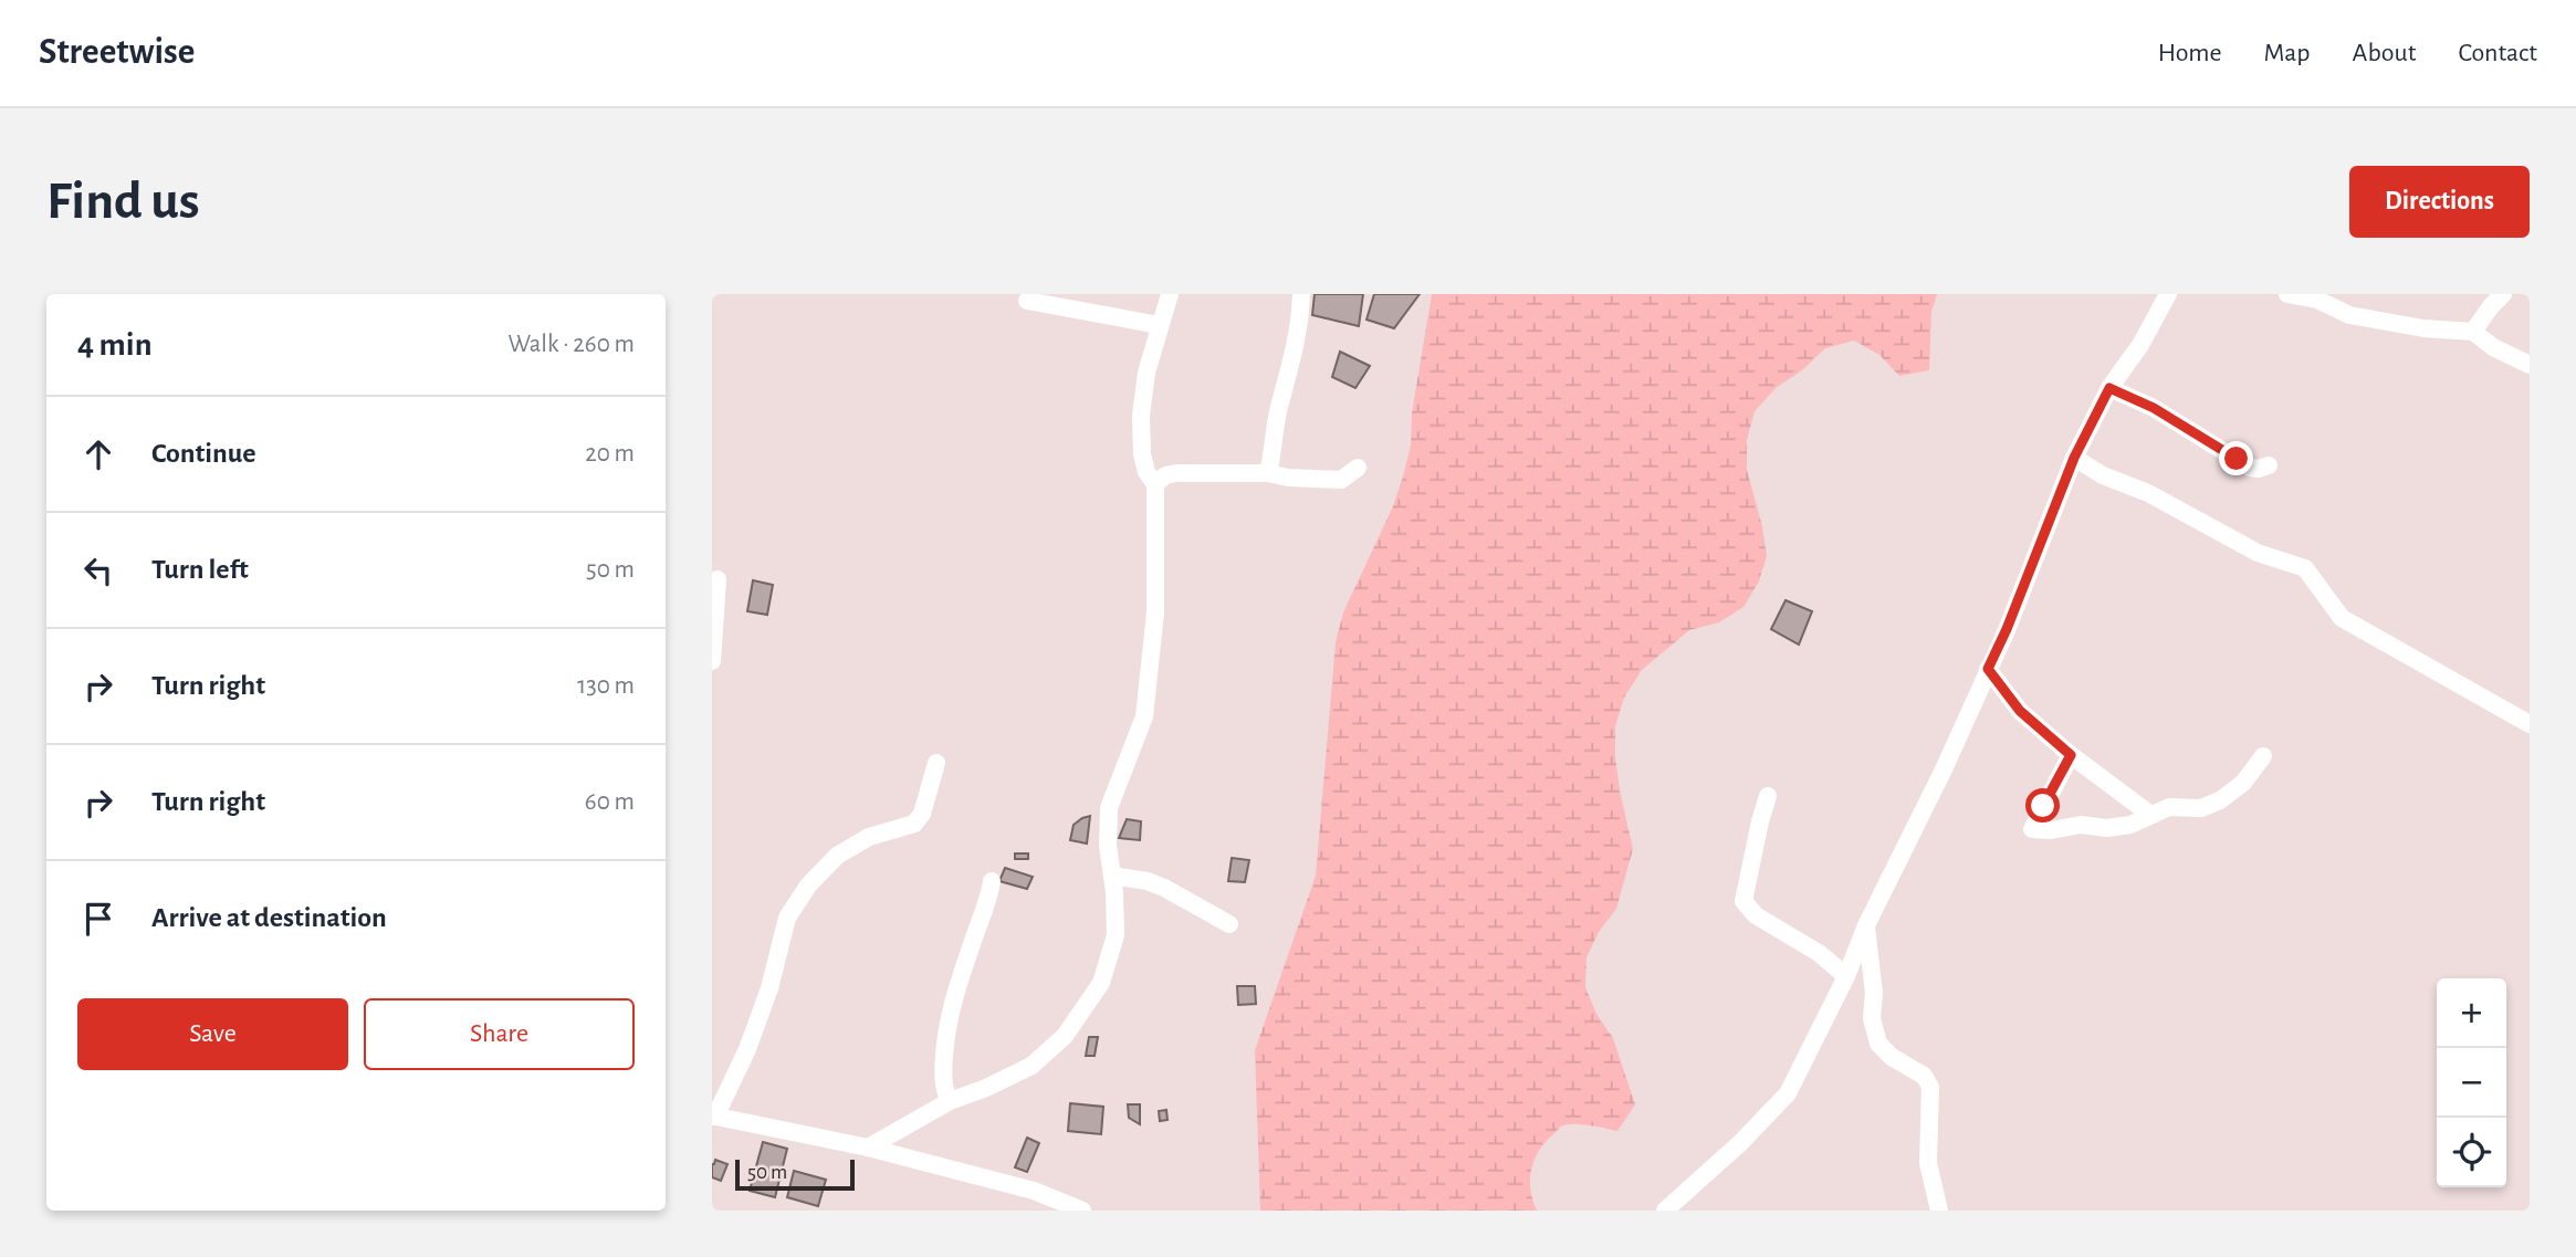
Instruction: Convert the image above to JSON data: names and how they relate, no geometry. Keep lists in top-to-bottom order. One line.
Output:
{"scale_bar":"50 m","page":{"header":"Streetwise","nav":["Home","Map","About","Contact"],"buttons":["Directions",["Save","Share"]],"title":"Find us","heading":["4 min","Walk · 260 m"],"list":[["Continue","20 m"],["Turn left","50 m"],["Turn right","130 m"],["Turn right","60 m"],"Arrive at destination"],"map_buttons":["+","−"],"scale":"50 m"}}
